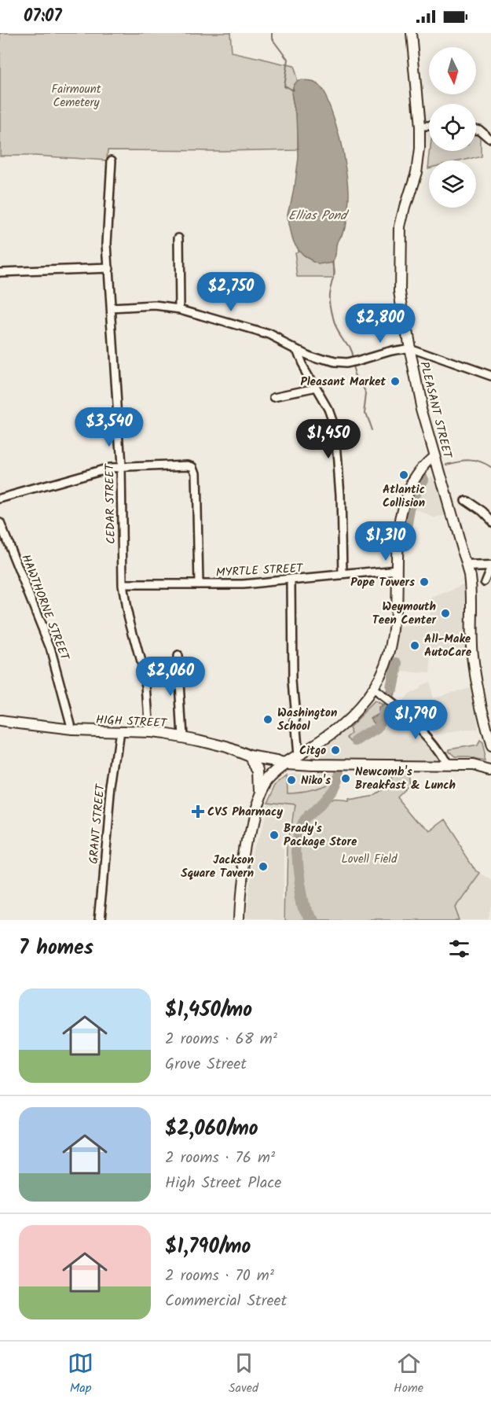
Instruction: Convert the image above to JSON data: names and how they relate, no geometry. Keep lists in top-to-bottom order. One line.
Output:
{"streets":{"main road":["PLEASANT STREET","HIGH STREET"],"street":["CEDAR STREET","MYRTLE STREET","HAWTHORNE STREET","GRANT STREET"]},"crossings":[["CEDAR STREET","MYRTLE STREET"],["CEDAR STREET","HIGH STREET"],["HAWTHORNE STREET","HIGH STREET"],["HIGH STREET","GRANT STREET"]],"water":["Ellias Pond"],"parks":["Fairmount Cemetery","Lovell Field"],"places":{"other":["Pleasant Market","Atlantic Collision","Pope Towers","Weymouth Teen Center","All-Make AutoCare","Washington School","Citgo","Newcomb's Breakfast & Lunch","Niko's","Brady's Package Store","Jackson Square Tavern"],"health":["CVS Pharmacy"]},"north":"bottom","page":{"status":"07:07","price":["$2,750","$2,800","$3,540","$1,450","$1,310","$2,060","$1,790"],"heading":"7 homes","list":[{"name":"$1,450/mo","note":"2 rooms · 68 m² · Grove Street"},{"name":"$2,060/mo","note":"2 rooms · 76 m² · High Street Place"},{"name":"$1,790/mo","note":"2 rooms · 70 m² · Commercial Street"}],"tabs":["Map","Saved","Home"]}}
